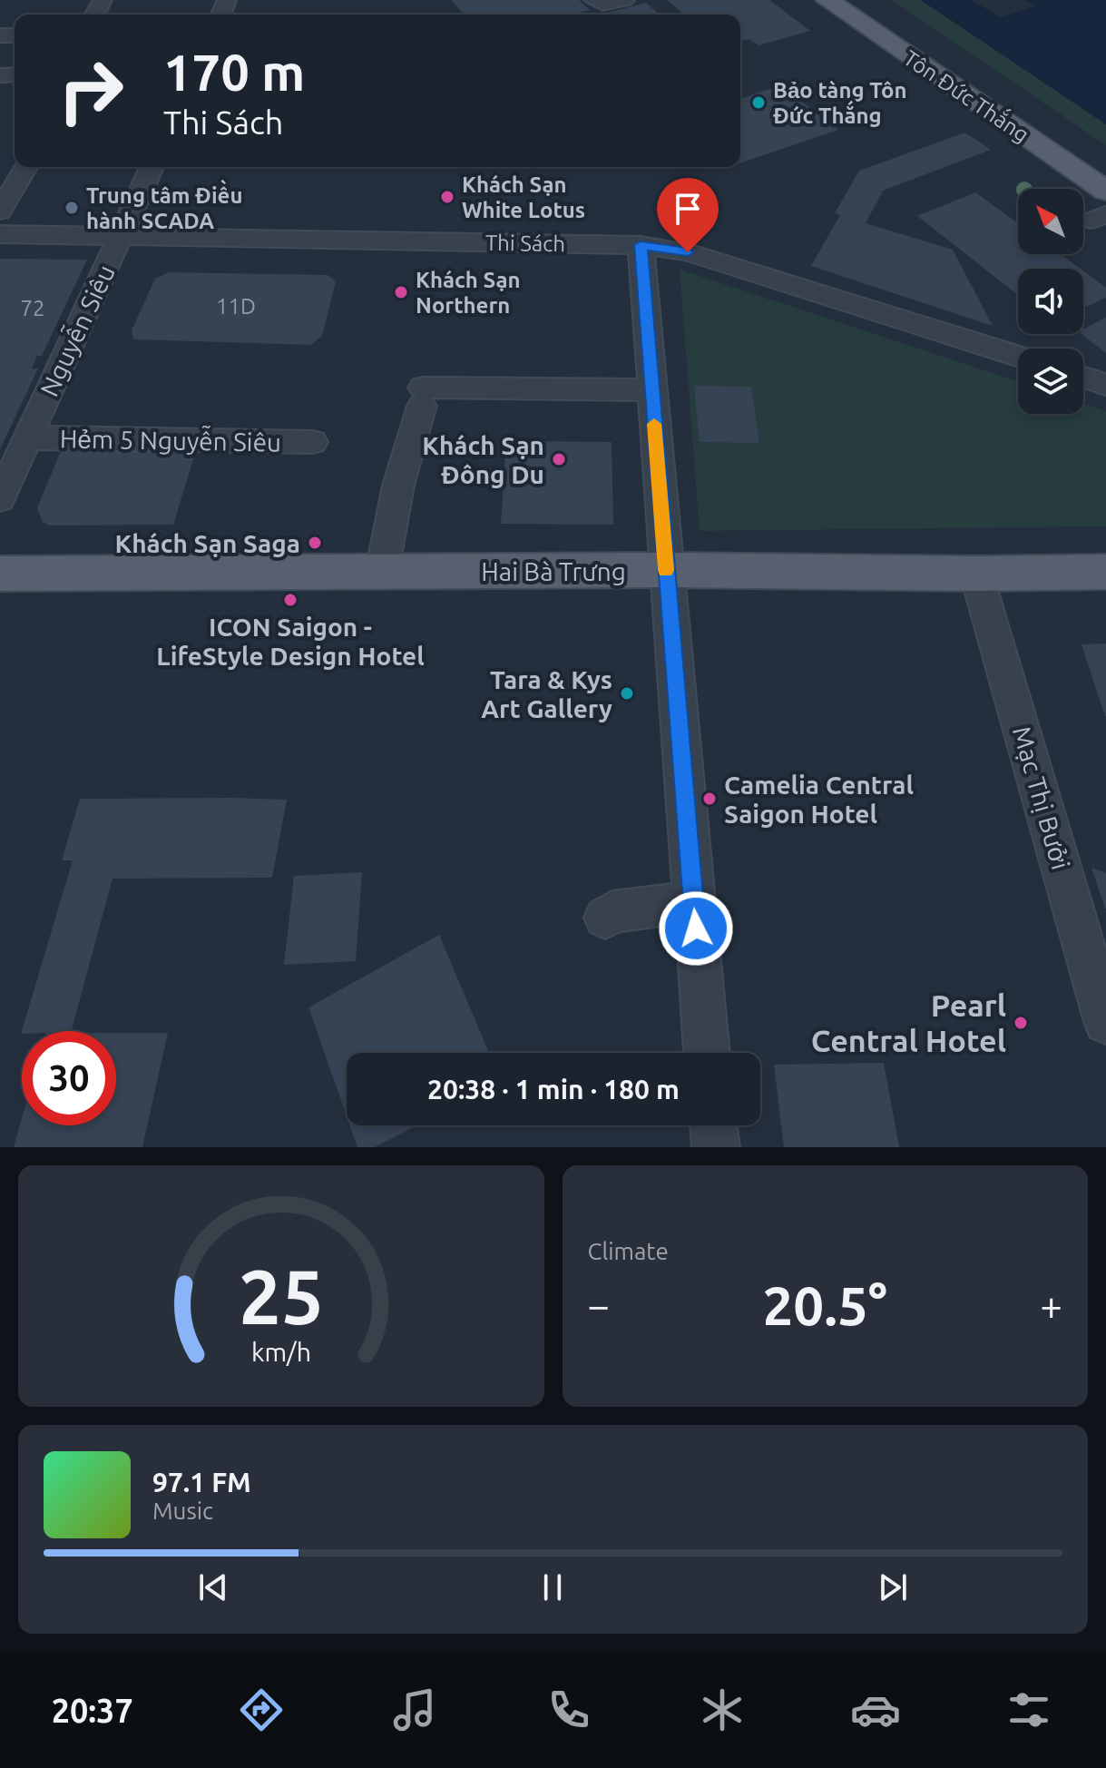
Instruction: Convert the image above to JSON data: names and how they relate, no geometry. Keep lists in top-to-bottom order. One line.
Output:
{"streets":{"main road":["Tôn Đức Thắng","Hai Bà Trưng"],"street":["Thi Sách","Nguyễn Siêu","Hẻm 5 Nguyễn Siêu","Mạc Thị Bưởi"]},"crossings":[["Thi Sách","Nguyễn Siêu"],["Nguyễn Siêu","Hẻm 5 Nguyễn Siêu"],["Hai Bà Trưng","Mạc Thị Bưởi"]],"places":["Bảo tàng Tôn Đức Thắng","Khách Sạn White Lotus","Trung tâm Điều hành SCADA","Khách Sạn Northern","Khách Sạn Đông Du","Khách Sạn Saga","ICON Saigon - LifeStyle Design Hotel","Tara & Kys Art Gallery","Camelia Central Saigon Hotel","Pearl Central Hotel"],"house_numbers":["11D","72"],"north":"top left","page":{"turn":["170 m","Thi Sách"],"limit":"30","trip":"20:38 · 1 min · 180 m","tile":"Climate","heat":["−","20.5°","+"],"song":["97.1 FM","Music"],"tabs":"20:37","gauge":["25","km/h"]}}
